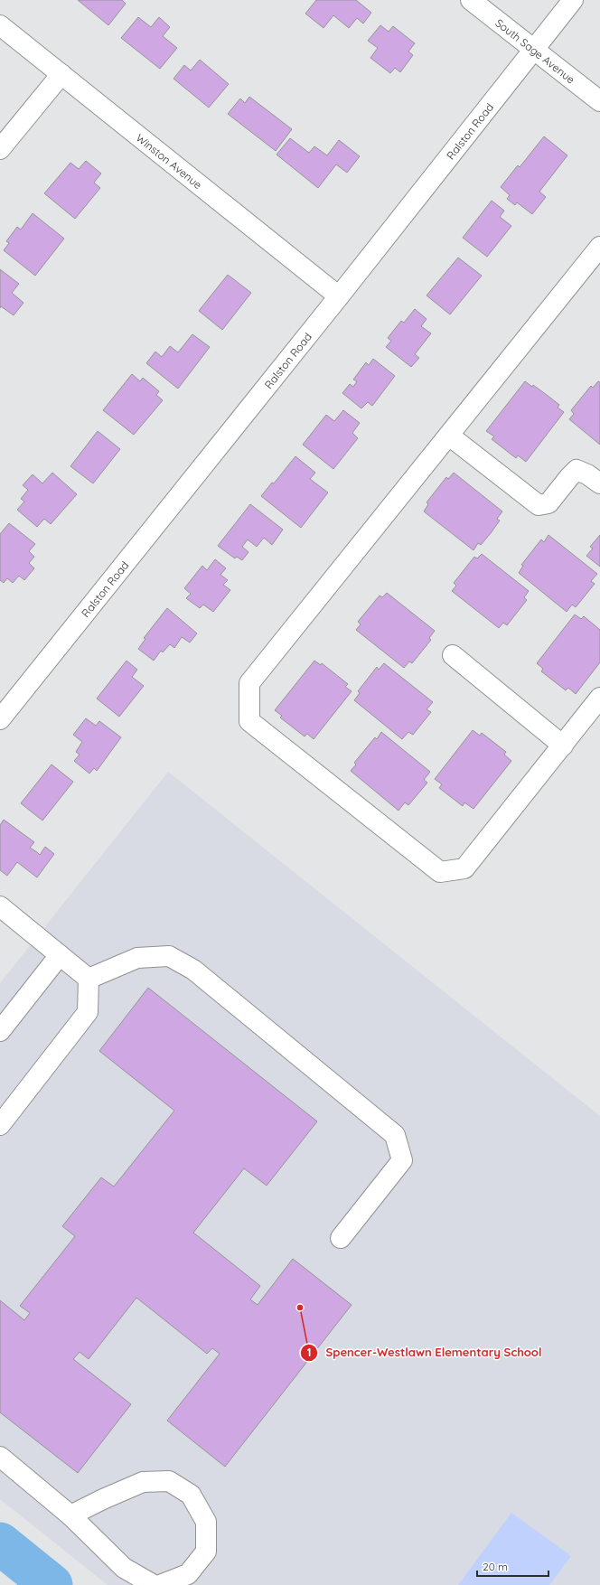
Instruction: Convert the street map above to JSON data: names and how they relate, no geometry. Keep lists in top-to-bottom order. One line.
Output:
{"streets":{"street":["South Sage Avenue","Ralston Road","Winston Avenue"]},"crossings":[["South Sage Avenue","Ralston Road"],["Ralston Road","Winston Avenue"]],"places":["Spencer-Westlawn Elementary School"],"scale_bar":"20 m"}
